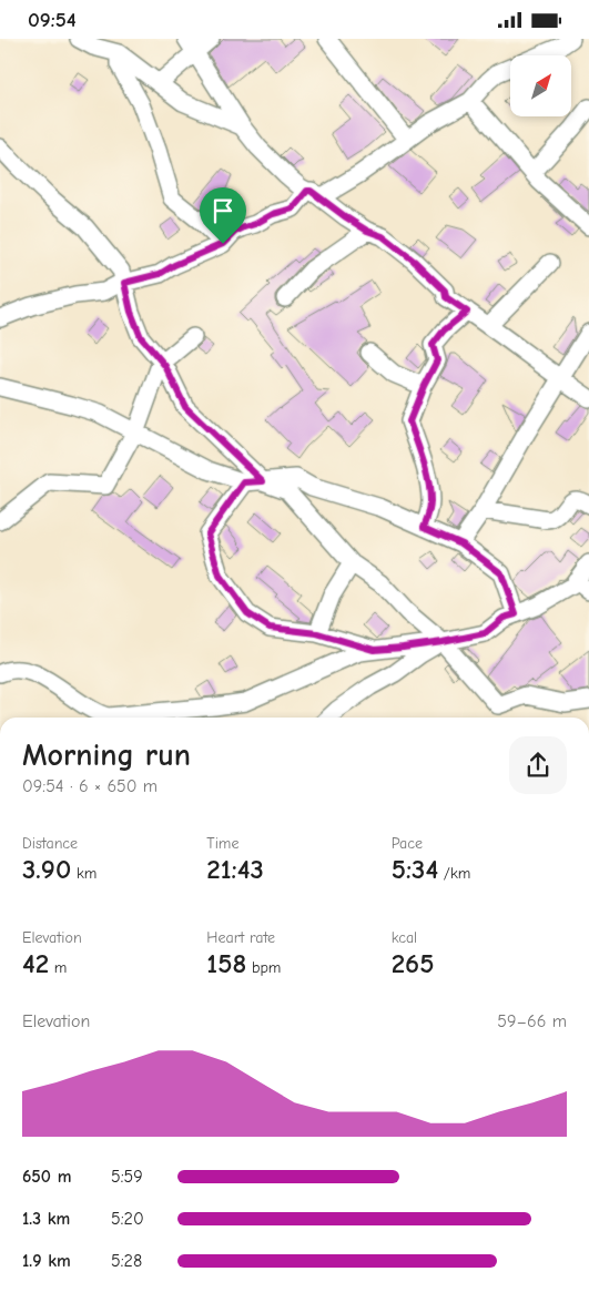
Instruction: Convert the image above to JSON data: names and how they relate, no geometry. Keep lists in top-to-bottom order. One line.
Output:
{"north":"top right","page":{"status":"09:54","heading":["Morning run","09:54 · 6 × 650 m"],"stats":[["Distance","3.90 km"],["Time","21:43"],["Pace","5:34 /km"],["Elevation","42 m"],["Heart rate","158 bpm"],["kcal","265"]],"chart":["Elevation","59–66 m"],"list":[{"name":"650 m","note":"5:59"},{"name":"1.3 km","note":"5:20"},{"name":"1.9 km","note":"5:28"}]}}
